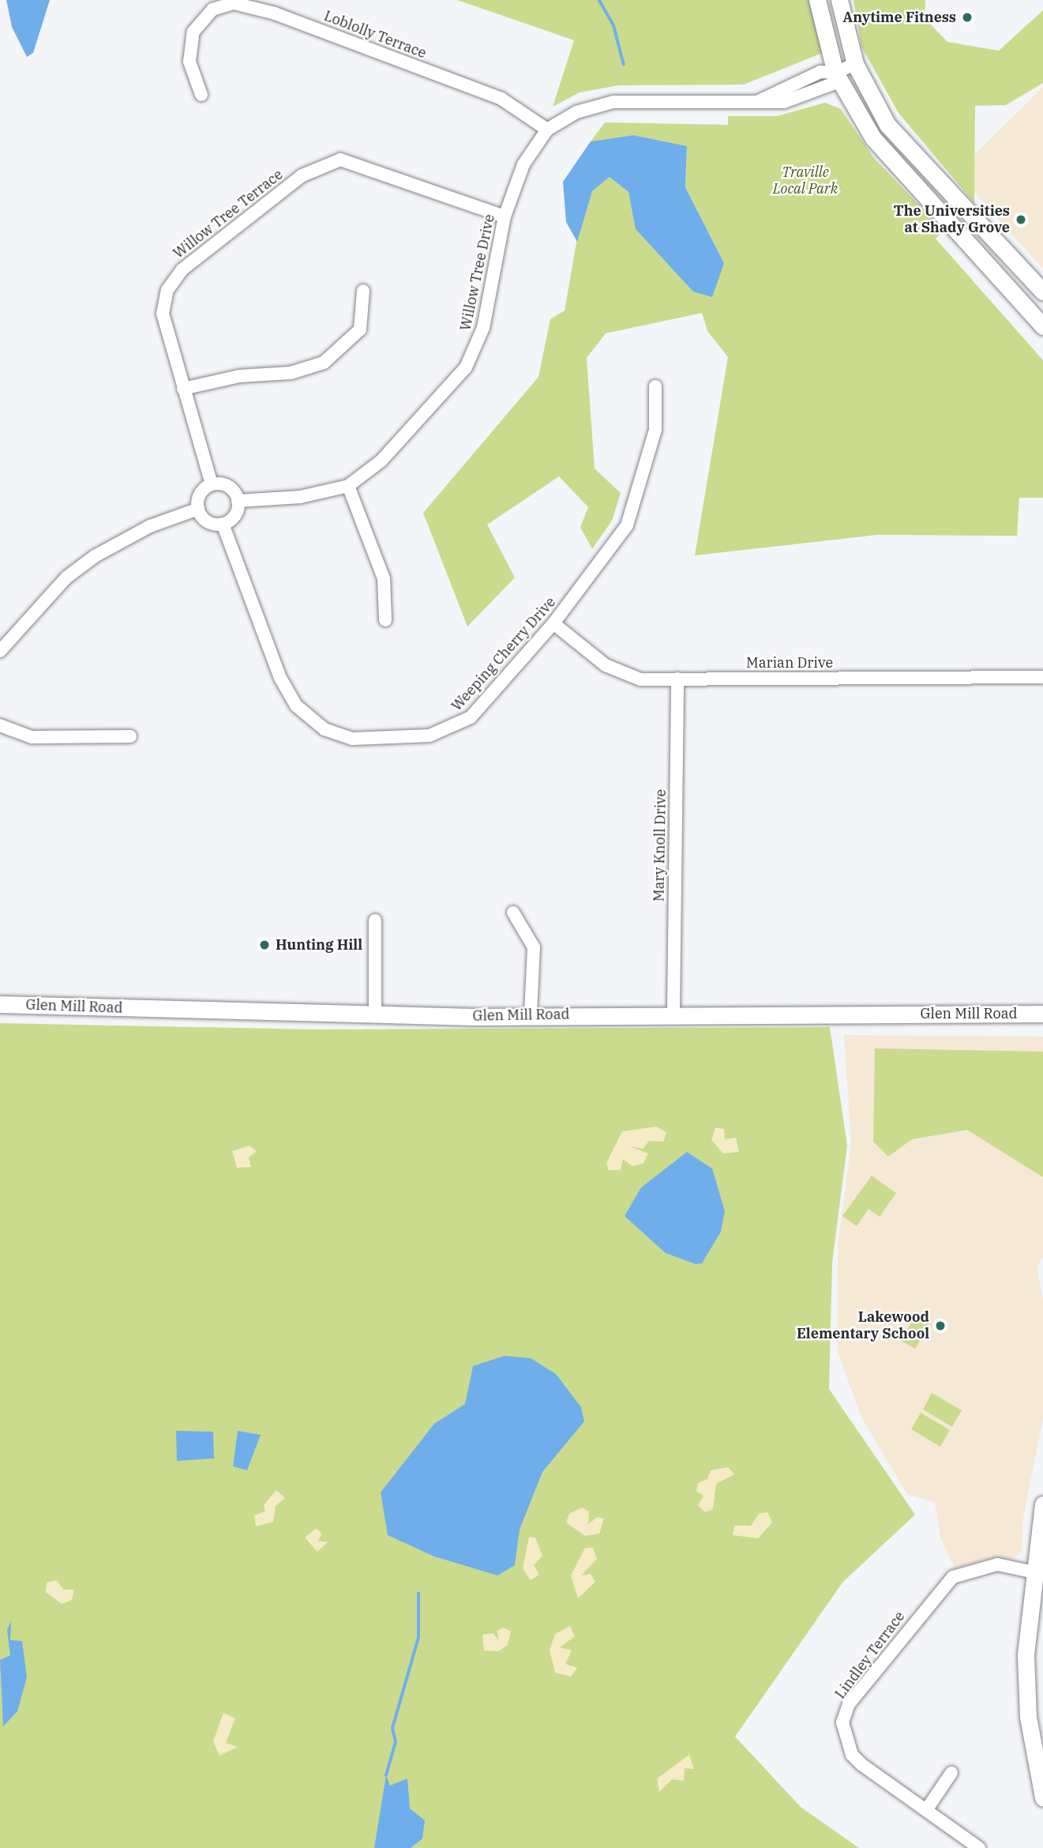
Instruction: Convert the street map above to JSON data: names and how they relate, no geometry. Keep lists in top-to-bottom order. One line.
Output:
{"streets":{"main road":["Glen Mill Road"],"street":["Loblolly Terrace","Willow Tree Terrace","Willow Tree Drive","Weeping Cherry Drive","Marian Drive","Mary Knoll Drive","Lindley Terrace"]},"crossings":[["Loblolly Terrace","Willow Tree Drive"],["Willow Tree Terrace","Willow Tree Drive"],["Willow Tree Terrace","Weeping Cherry Drive"],["Willow Tree Drive","Weeping Cherry Drive"],["Weeping Cherry Drive","Marian Drive"],["Marian Drive","Mary Knoll Drive"],["Mary Knoll Drive","Glen Mill Road"]],"parks":["Traville Local Park"],"places":["Anytime Fitness","The Universities at Shady Grove","Hunting Hill","Lakewood Elementary School"]}
